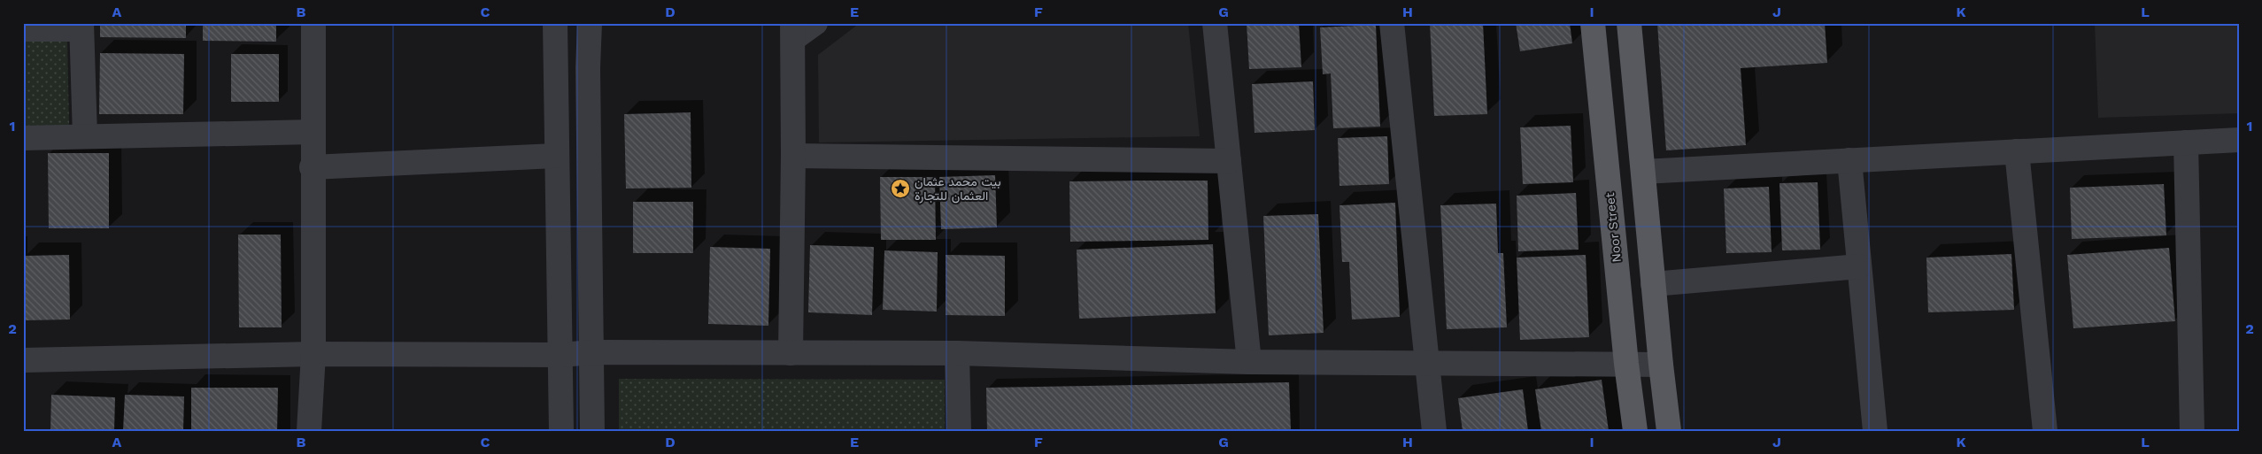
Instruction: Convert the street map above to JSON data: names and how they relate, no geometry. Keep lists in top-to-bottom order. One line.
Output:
{"streets":{"main road":["Noor Street"]},"places":{"place":["بيت محمد عثمان العثمان للتجارة"]},"grid":{"columns":["A","B","C","D","E","F","G","H","I","J","K","L"],"rows":["1","2"]}}
